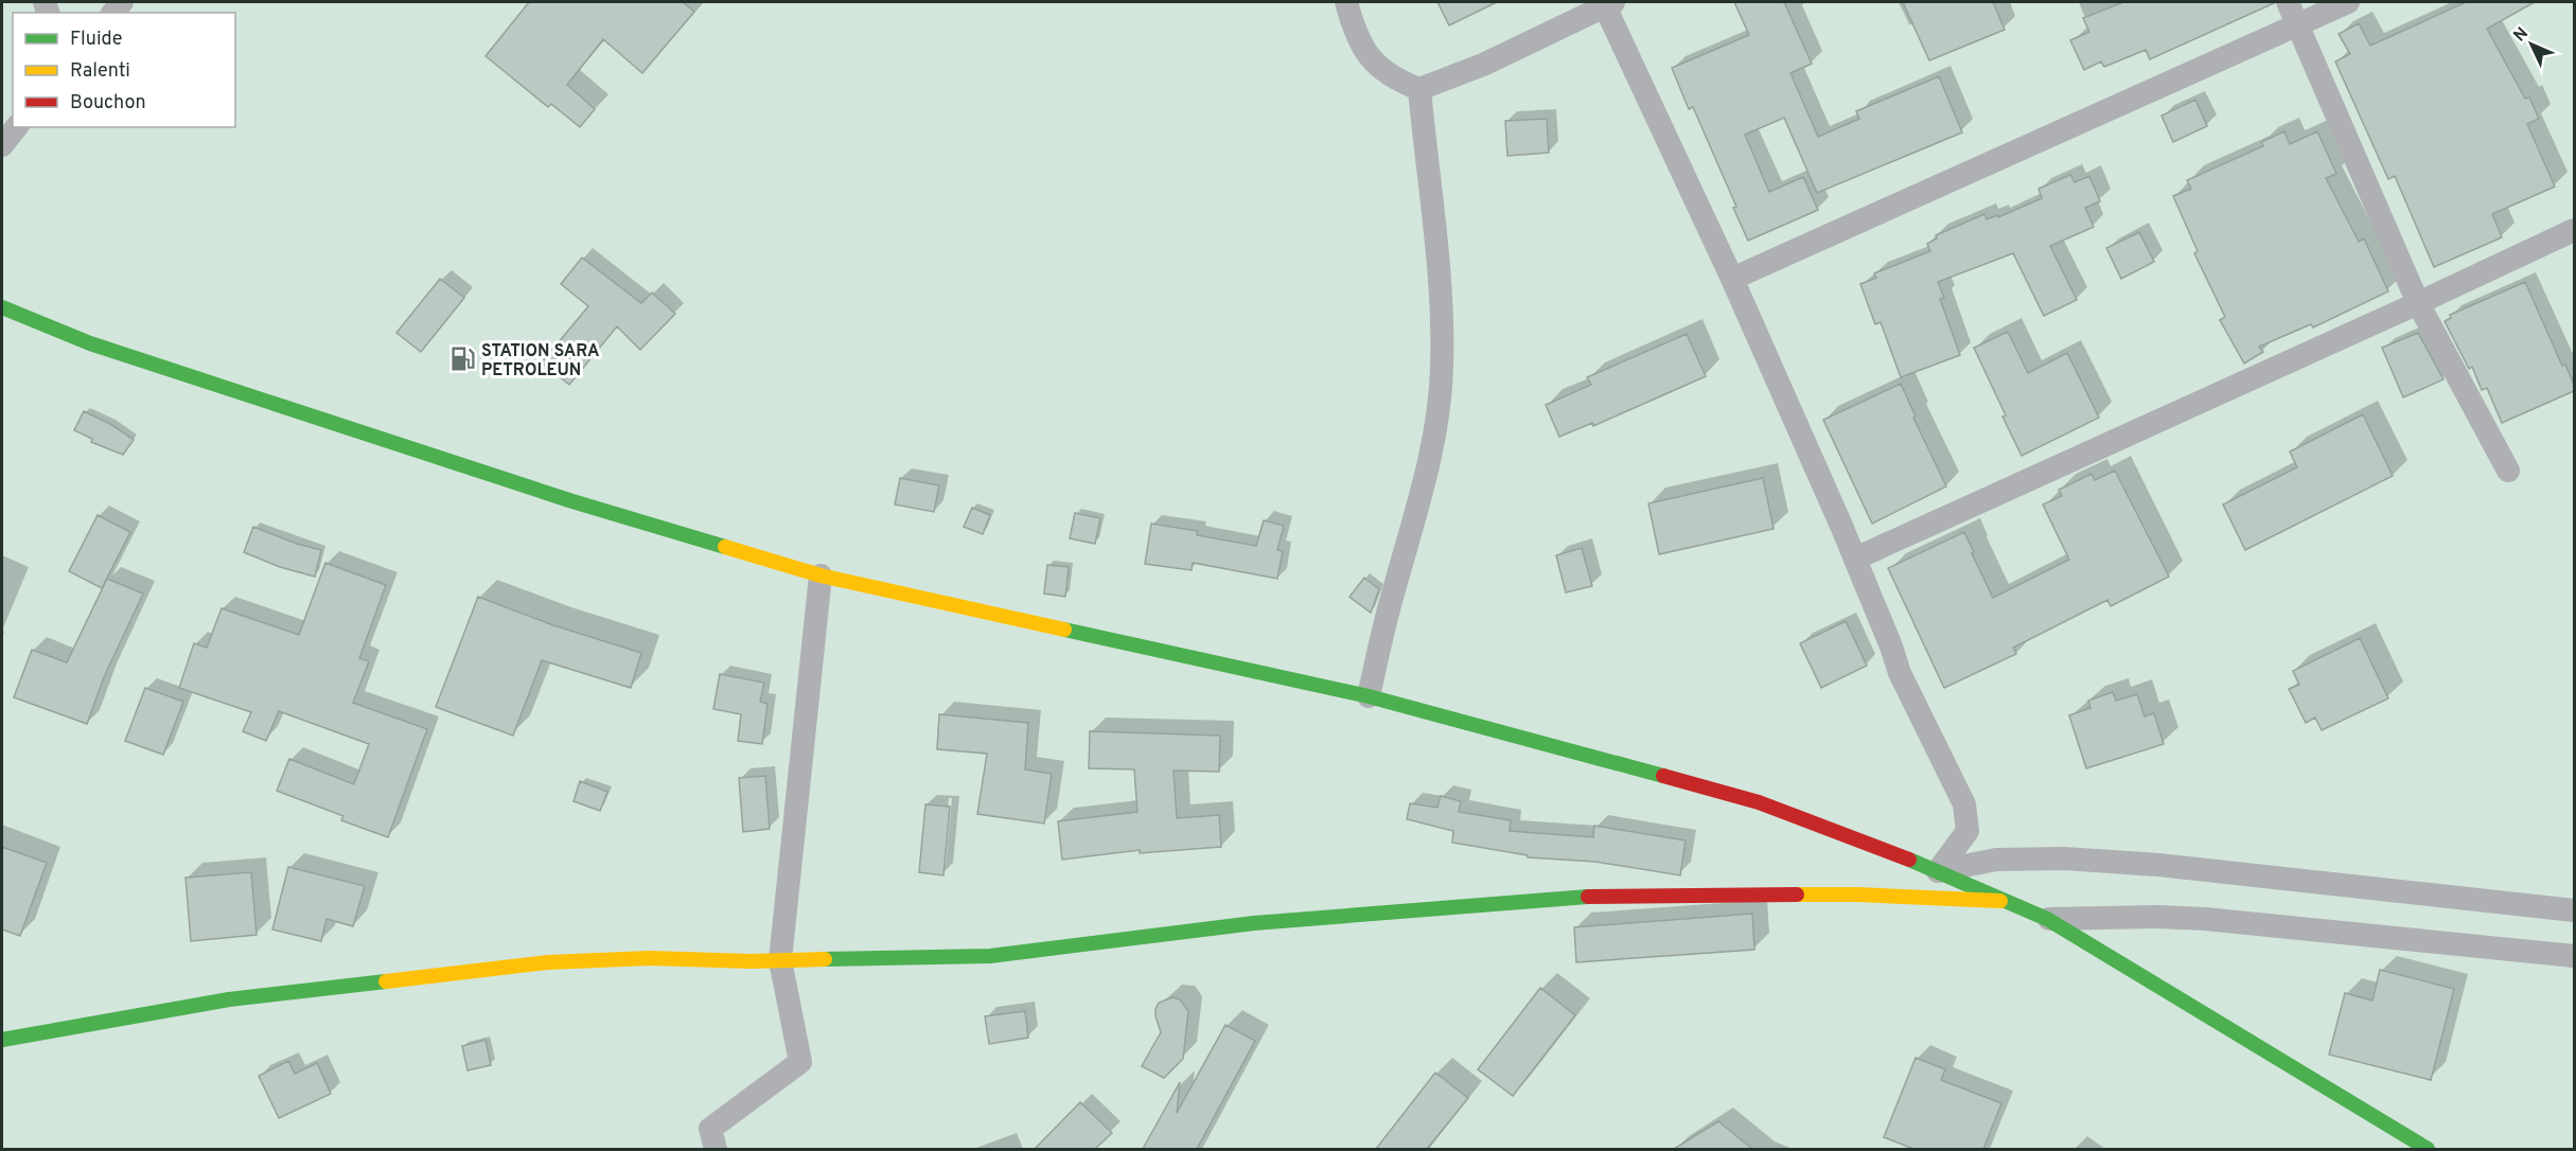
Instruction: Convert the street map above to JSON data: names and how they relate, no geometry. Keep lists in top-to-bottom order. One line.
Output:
{"places":{"fuel station":["STATION SARA PETROLEUN"]},"legend":["Fluide","Ralenti","Bouchon"],"north":"top left"}
